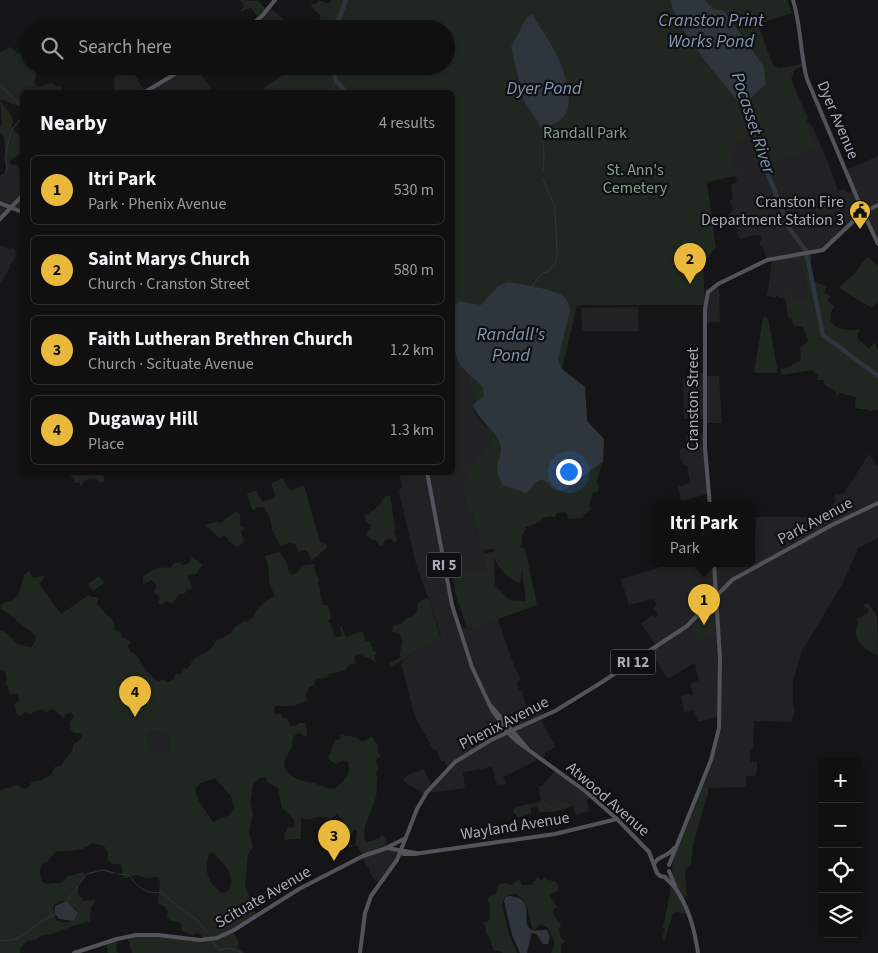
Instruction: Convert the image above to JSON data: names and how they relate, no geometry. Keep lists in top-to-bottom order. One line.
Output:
{"streets":{"main road":["Dyer Avenue","Cranston Street","Park Avenue","RI 5","RI 12","Phenix Avenue","Atwood Avenue","Wayland Avenue","Scituate Avenue"]},"crossings":[["Dyer Avenue","Cranston Street"],["Park Avenue","Phenix Avenue"],["RI 5","Atwood Avenue"],["Phenix Avenue","Atwood Avenue"],["Phenix Avenue","Wayland Avenue"],["Phenix Avenue","Scituate Avenue"],["Atwood Avenue","Wayland Avenue"]],"water":["Cranston Print Works Pond","Dyer Pond","Pocasset River","Randall's Pond"],"parks":["Randall Park","St. Ann's Cemetery"],"places":{"public building":["Cranston Fire Department Station 3"]},"page":{"search":"Search here","heading":["Nearby","4 results"],"list":[{"mark":"1","name":"Itri Park","note":"Park · Phenix Avenue","value":"530 m"},{"mark":"2","name":"Saint Marys Church","note":"Church · Cranston Street","value":"580 m"},{"mark":"3","name":"Faith Lutheran Brethren Church","note":"Church · Scituate Avenue","value":"1.2 km"},{"mark":"4","name":"Dugaway Hill","note":"Place","value":"1.3 km"}],"pins":["2","1","4","3"],"popup":["Itri Park","Park"],"map_buttons":["+","−"]}}
